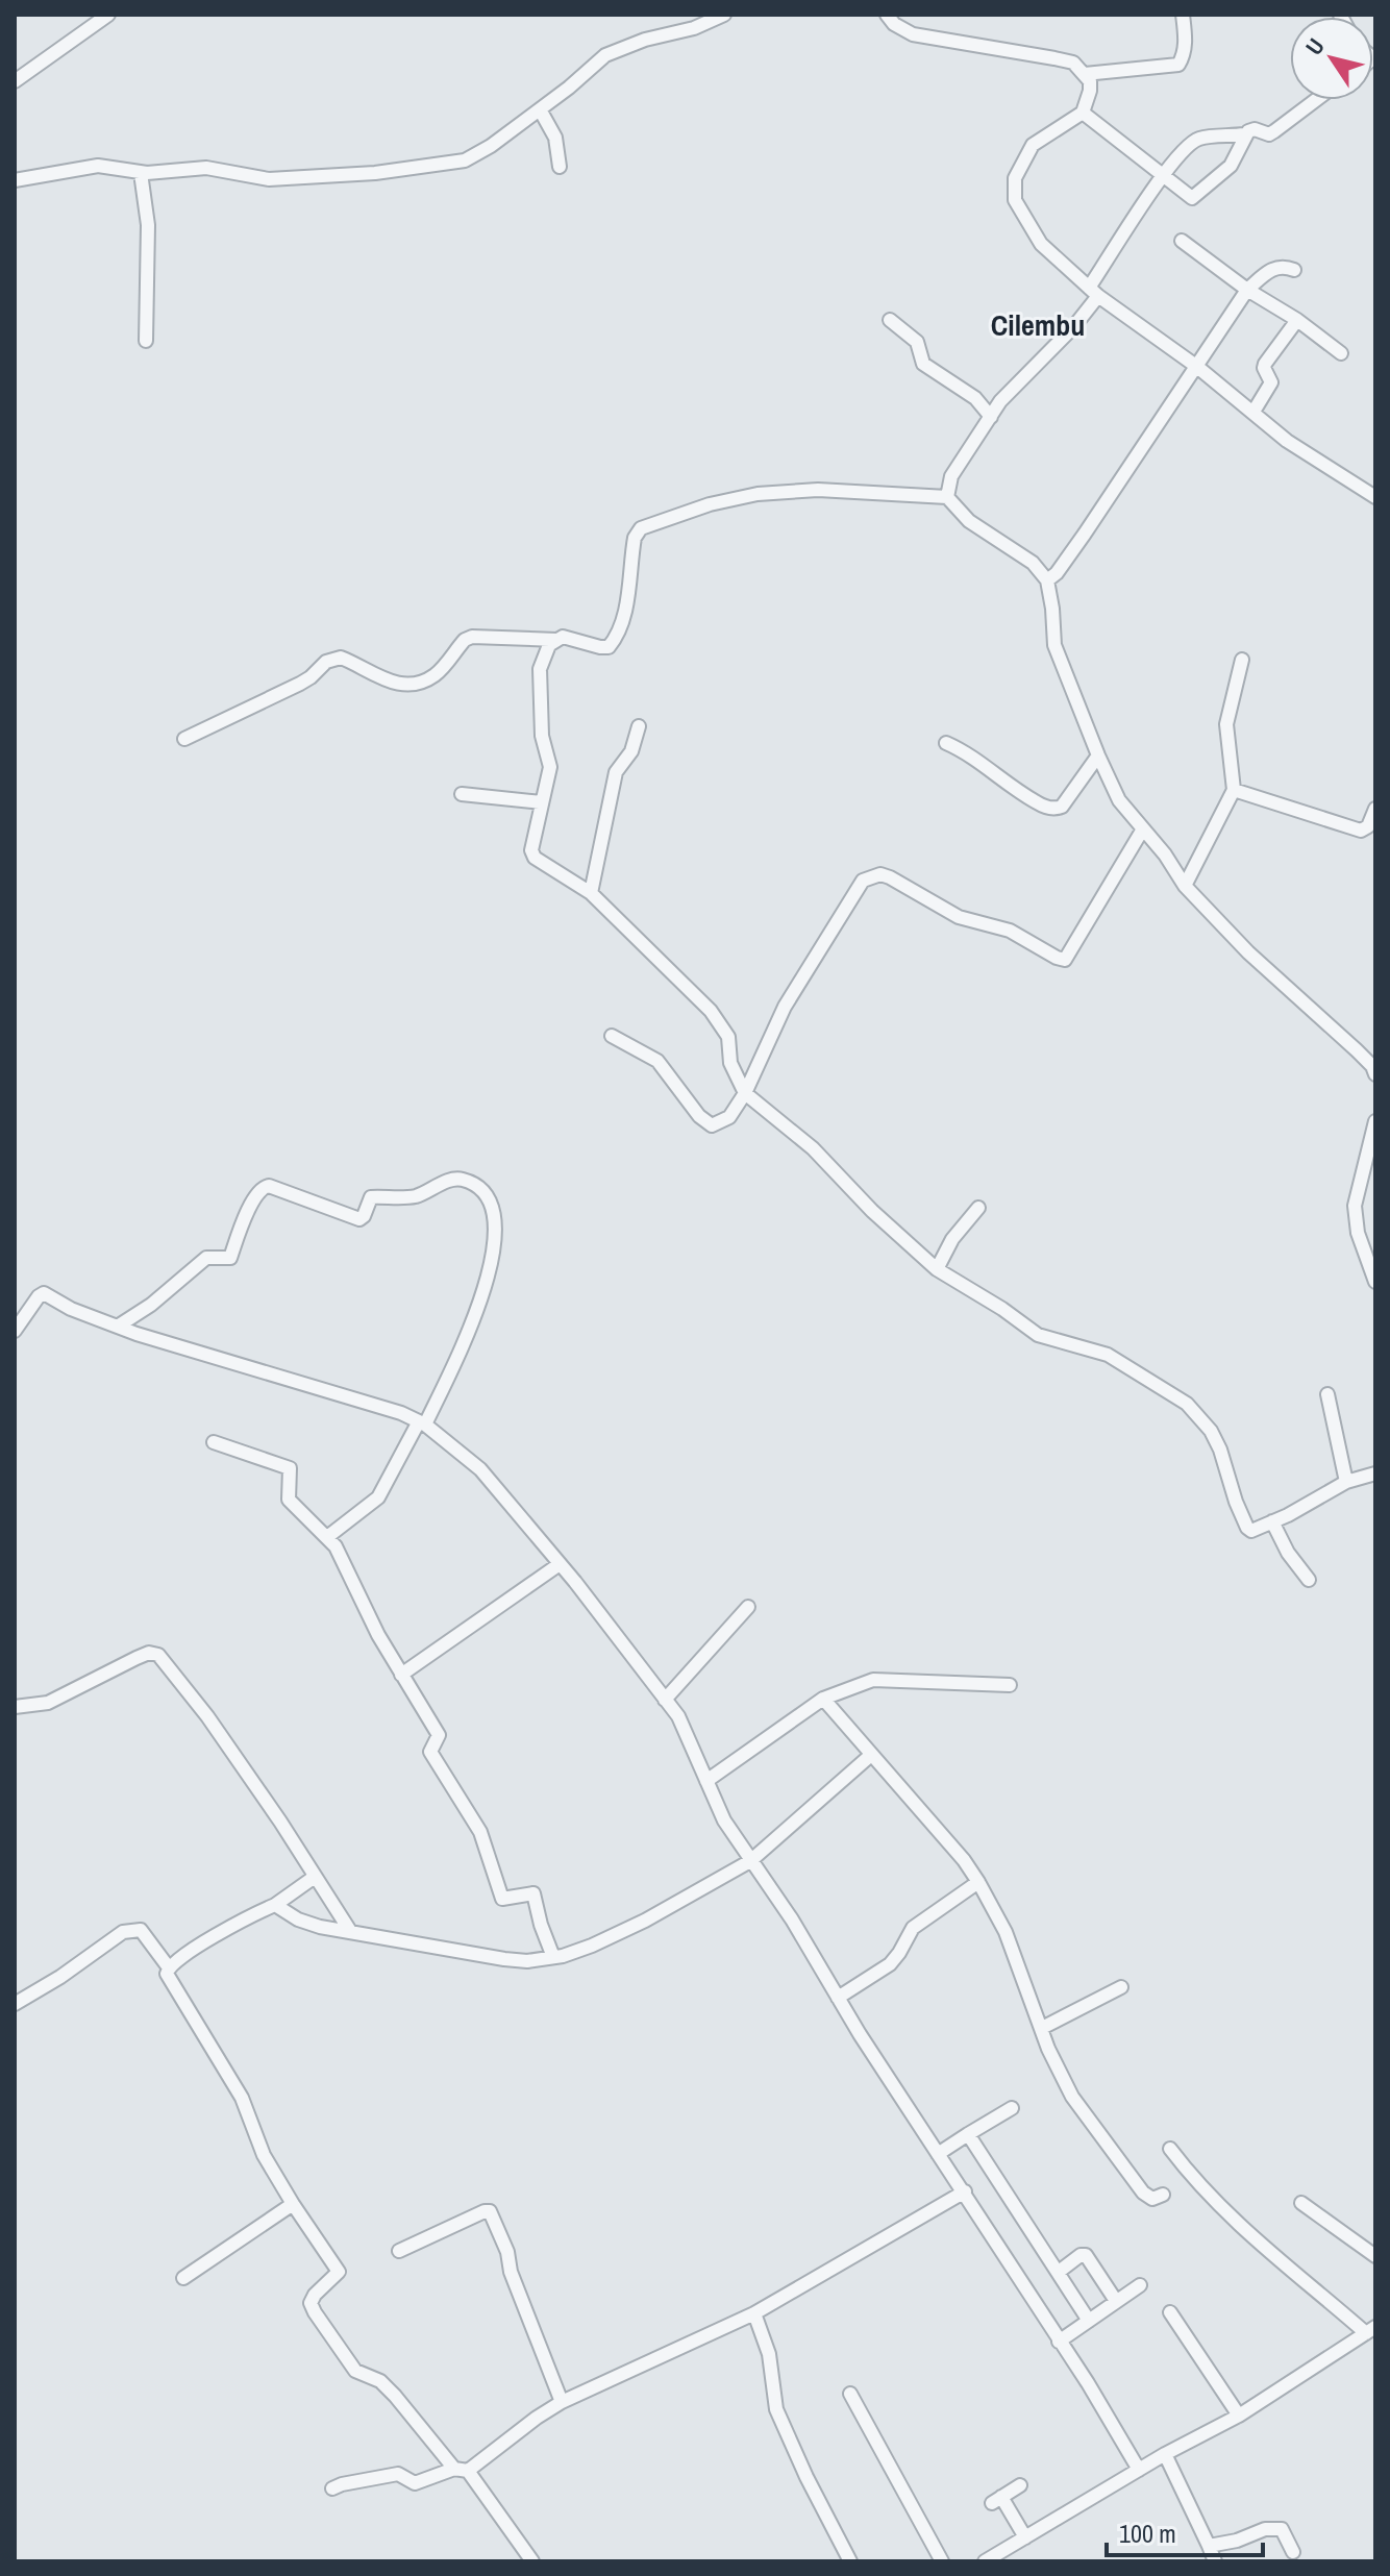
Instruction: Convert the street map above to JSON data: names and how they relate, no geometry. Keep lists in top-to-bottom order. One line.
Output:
{"districts":["Cilembu"],"scale_bar":"100 m","north":"top left"}
